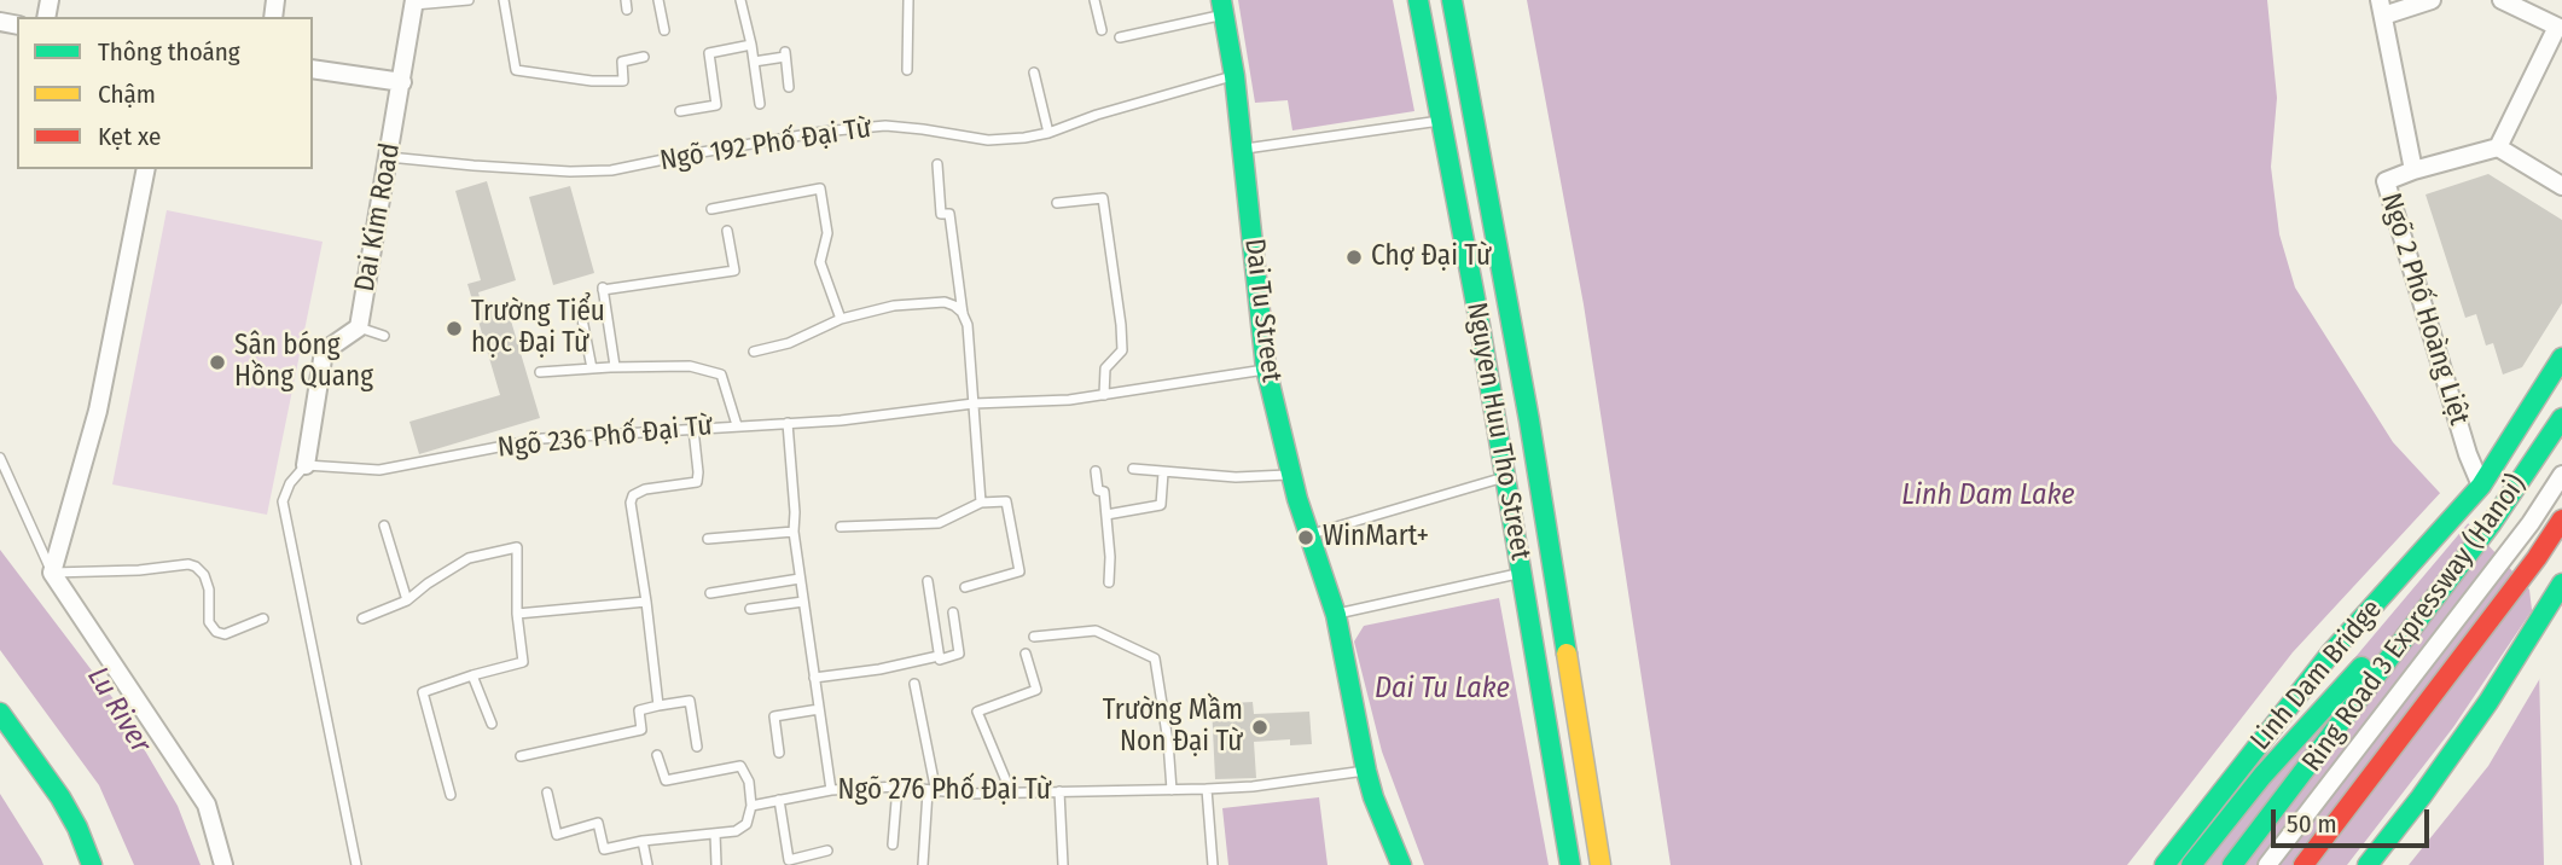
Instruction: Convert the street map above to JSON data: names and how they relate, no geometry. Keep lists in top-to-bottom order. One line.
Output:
{"streets":{"main road":["Dai Tu Street","Nguyen Huu Tho Street","Ring Road 3 Expressway (Hanoi)","Linh Dam Bridge"],"street":["Dai Kim Road","Ngõ 2 Phố Hoàng Liệt"],"lane":["Ngõ 192 Phố Đại Từ","Ngõ 236 Phố Đại Từ","Ngõ 276 Phố Đại Từ"]},"crossings":[["Ngõ 192 Phố Đại Từ","Dai Kim Road"],["Ngõ 192 Phố Đại Từ","Dai Tu Street"],["Dai Kim Road","Ngõ 236 Phố Đại Từ"],["Ngõ 2 Phố Hoàng Liệt","Linh Dam Bridge"],["Dai Tu Street","Ngõ 236 Phố Đại Từ"],["Dai Tu Street","Ngõ 276 Phố Đại Từ"]],"water":["Linh Dam Lake","Dai Tu Lake","Lu River"],"places":["Chợ Đại Từ","Trường Tiểu học Đại Từ","Sân bóng Hồng Quang","WinMart+","Trường Mầm Non Đại Từ"],"legend":["Thông thoáng","Chậm","Kẹt xe"],"scale_bar":"50 m"}
